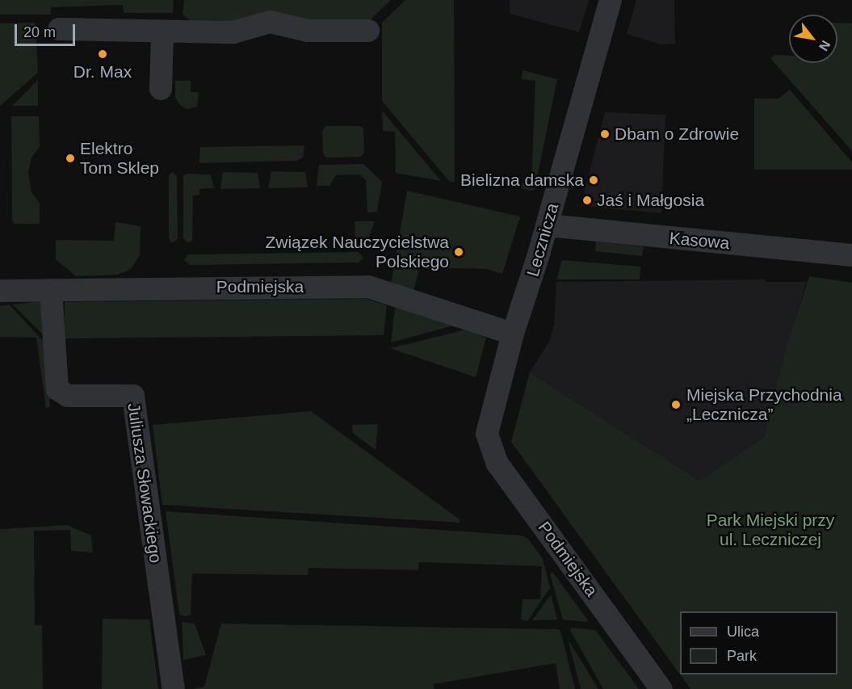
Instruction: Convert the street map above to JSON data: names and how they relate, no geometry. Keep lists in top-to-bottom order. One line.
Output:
{"streets":{"street":["Lecznicza","Kasowa","Podmiejska","Juliusza Słowackiego"]},"crossings":[["Lecznicza","Kasowa"],["Lecznicza","Podmiejska"],["Podmiejska","Juliusza Słowackiego"]],"parks":["Park Miejski przy ul. Leczniczej"],"places":["Dr. Max","Dbam o Zdrowie","Elektro Tom Sklep","Bielizna damska","Jaś i Małgosia","Związek Nauczycielstwa Polskiego","Miejska Przychodnia „Lecznicza”"],"legend":["Ulica","Park"],"scale_bar":"20 m","north":"bottom right"}
